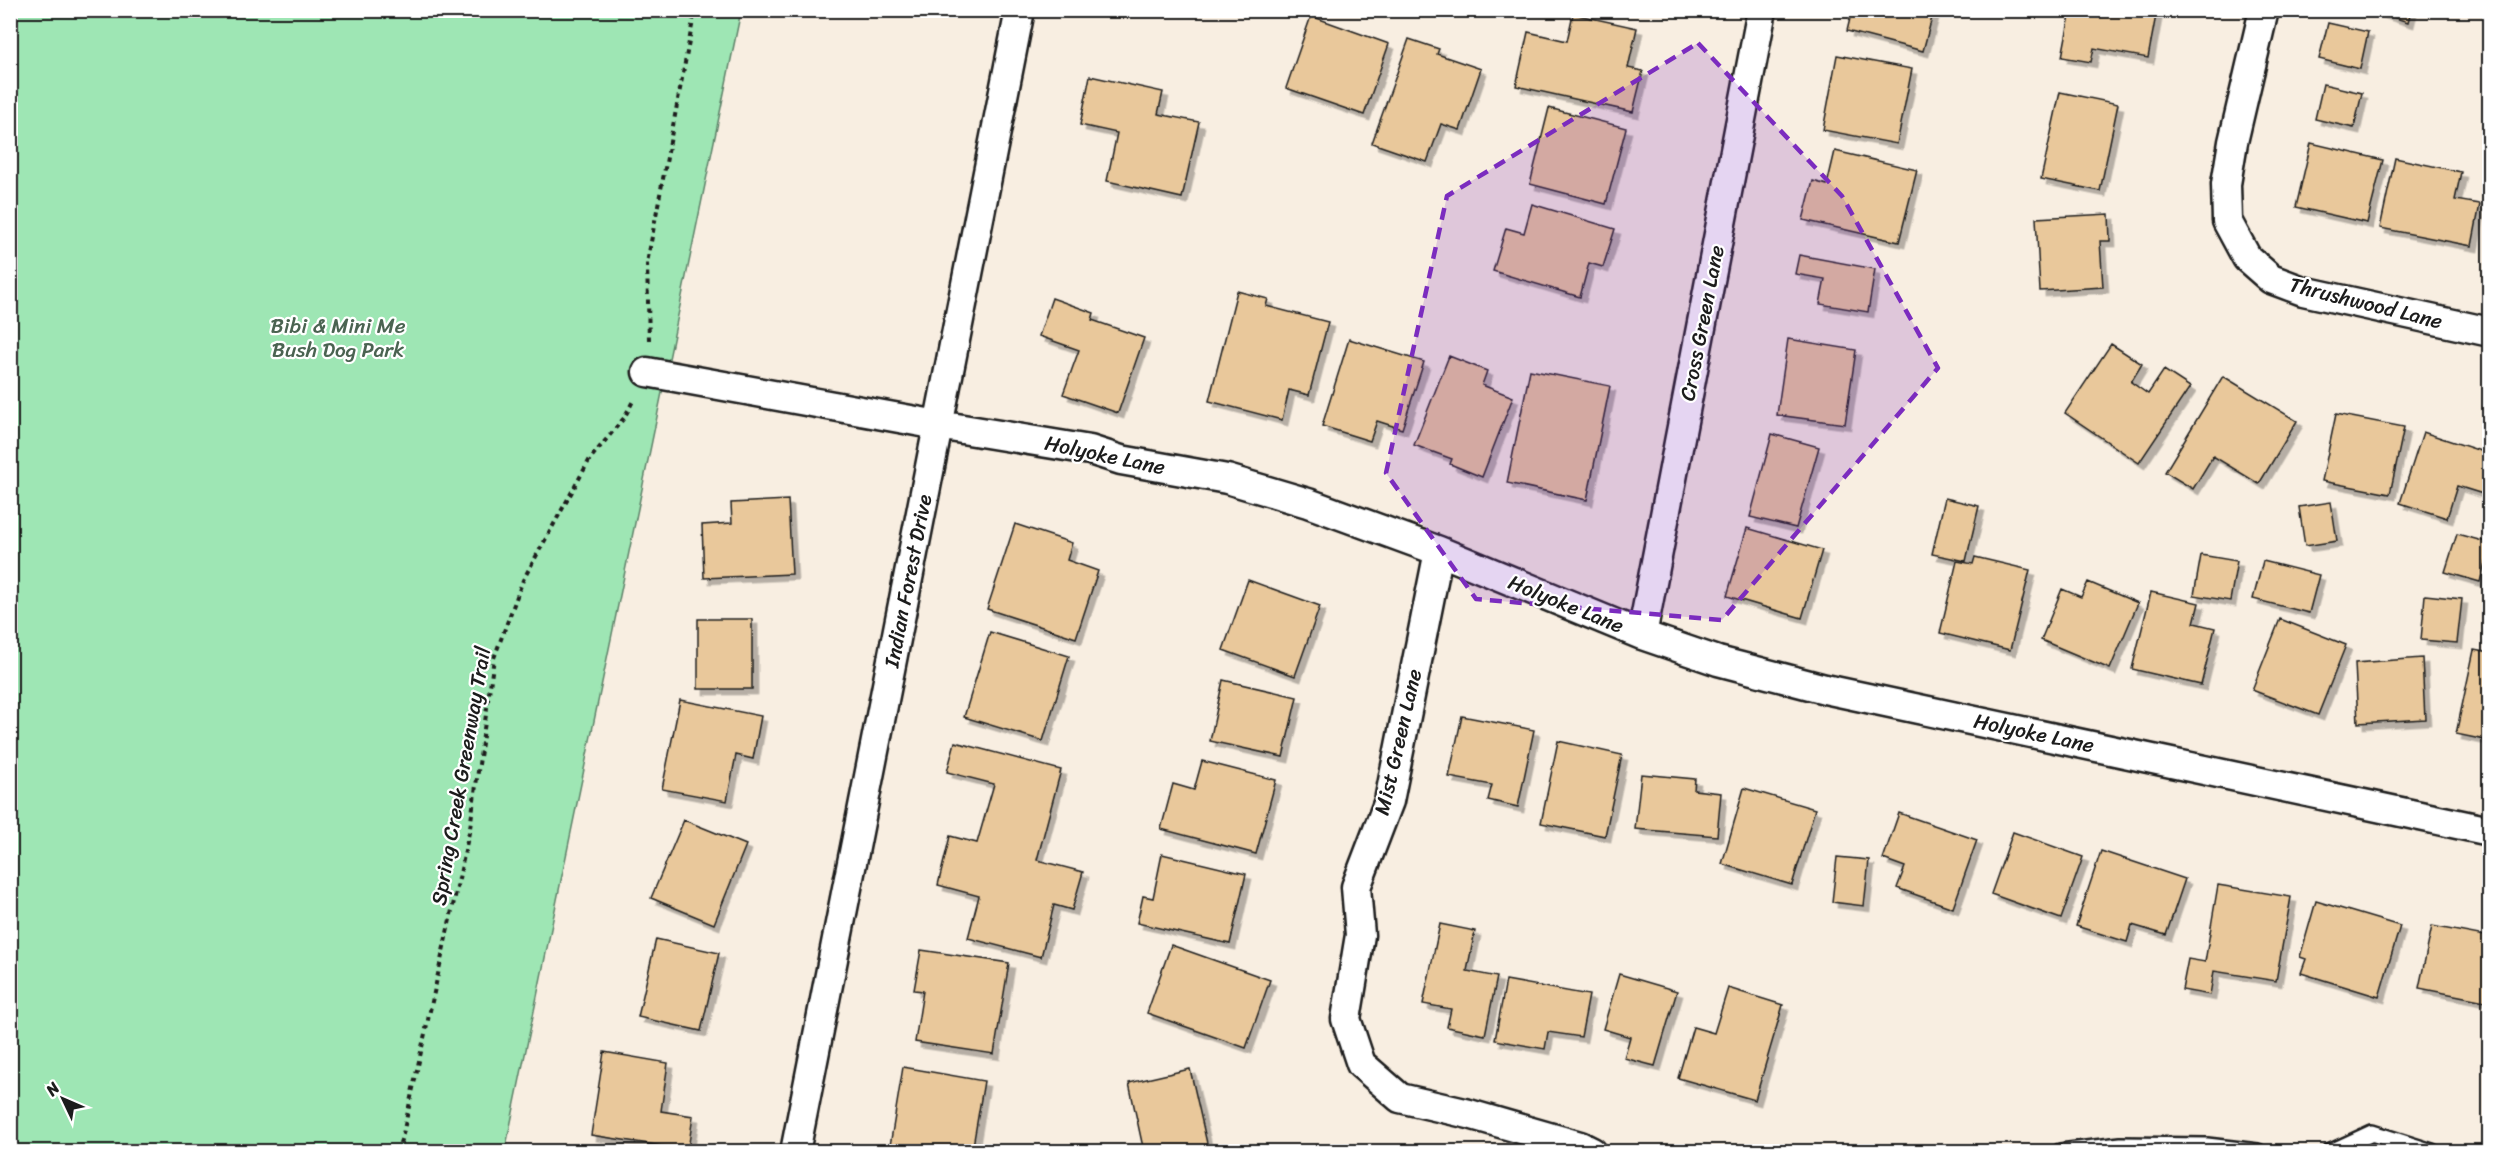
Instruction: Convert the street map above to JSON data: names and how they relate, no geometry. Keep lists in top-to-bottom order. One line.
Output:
{"streets":{"street":["Thrushwood Lane","Cross Green Lane","Holyoke Lane","Indian Forest Drive","Mist Green Lane"],"path":["Spring Creek Greenway Trail"]},"crossings":[["Cross Green Lane","Holyoke Lane"],["Holyoke Lane","Indian Forest Drive"],["Holyoke Lane","Mist Green Lane"],["Holyoke Lane","Spring Creek Greenway Trail"]],"parks":["Bibi & Mini Me Bush Dog Park"],"north":"top left"}
